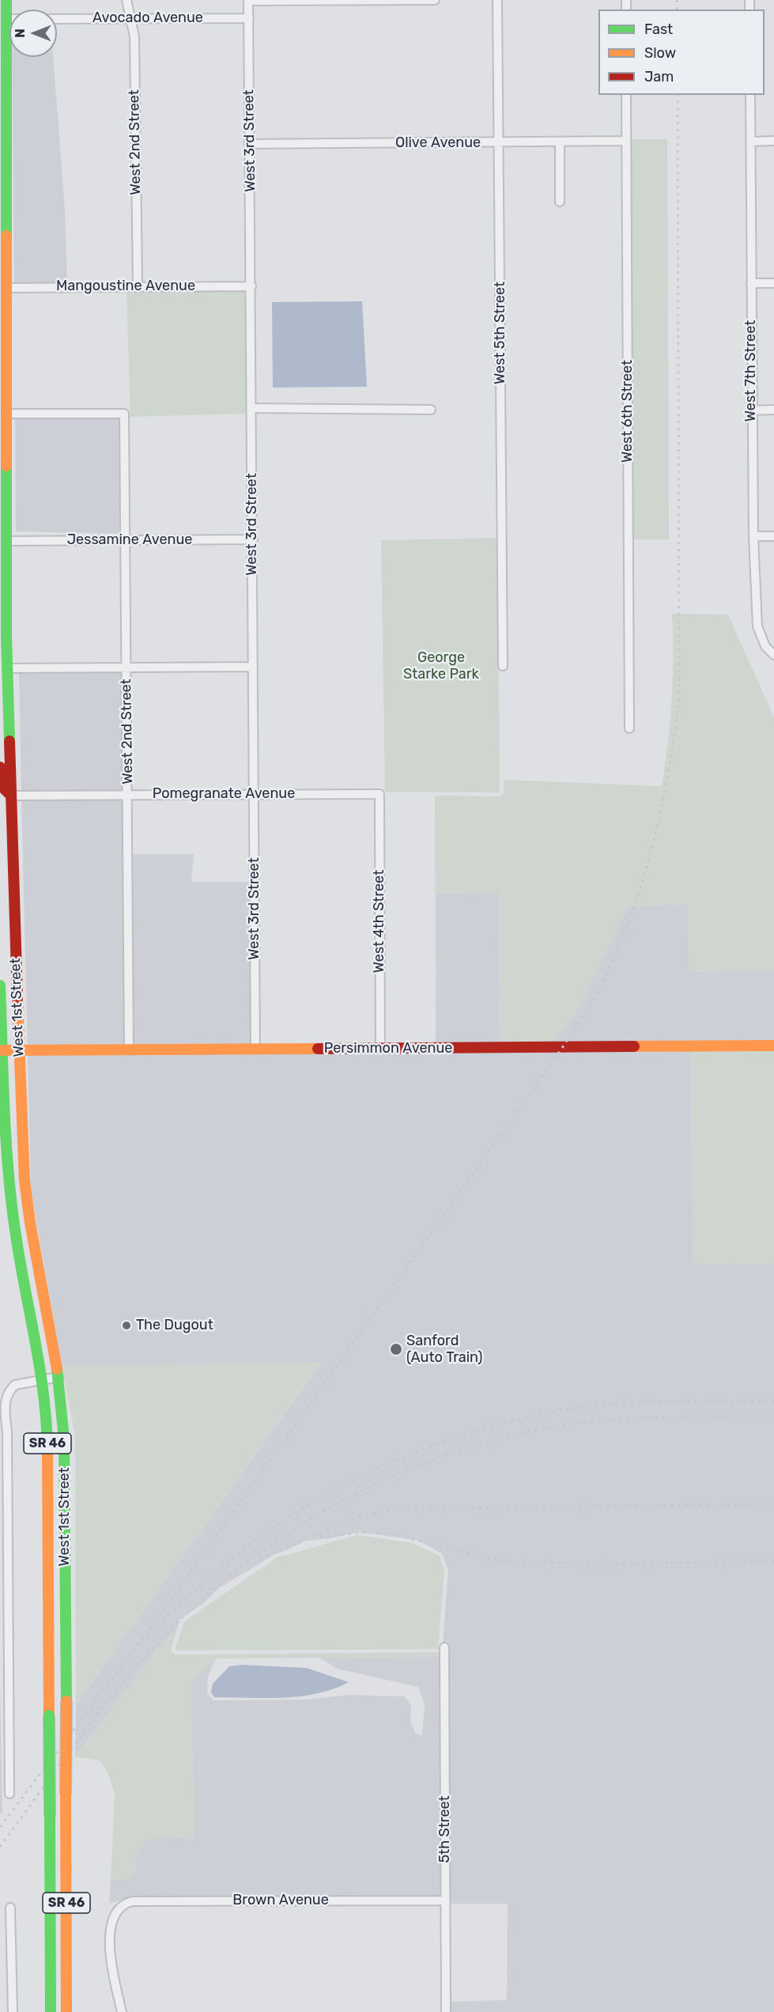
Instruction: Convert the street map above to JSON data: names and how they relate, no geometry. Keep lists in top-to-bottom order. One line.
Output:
{"streets":{"main road":["West 1st Street","Persimmon Avenue","SR 46"],"street":["Avocado Avenue","West 3rd Street","West 2nd Street","Olive Avenue","Mangoustine Avenue","West 5th Street","West 7th Street","West 6th Street","Jessamine Avenue","Pomegranate Avenue","West 4th Street","5th Street","Brown Avenue"]},"crossings":[["Avocado Avenue","West 3rd Street"],["Avocado Avenue","West 2nd Street"],["West 3rd Street","Olive Avenue"],["West 3rd Street","Mangoustine Avenue"],["West 3rd Street","Jessamine Avenue"],["West 3rd Street","Pomegranate Avenue"],["West 3rd Street","Persimmon Avenue"],["West 2nd Street","Mangoustine Avenue"],["West 2nd Street","Jessamine Avenue"],["West 2nd Street","Pomegranate Avenue"],["West 2nd Street","West 1st Street"],["West 2nd Street","Persimmon Avenue"],["Olive Avenue","West 5th Street"],["Olive Avenue","West 6th Street"],["Mangoustine Avenue","West 1st Street"],["Jessamine Avenue","West 1st Street"],["Pomegranate Avenue","West 4th Street"],["Pomegranate Avenue","West 1st Street"],["West 4th Street","Persimmon Avenue"],["West 1st Street","Persimmon Avenue"],["5th Street","Brown Avenue"]],"parks":["George Starke Park"],"places":["The Dugout","Sanford (Auto Train)"],"legend":["Fast","Slow","Jam"],"north":"left"}
